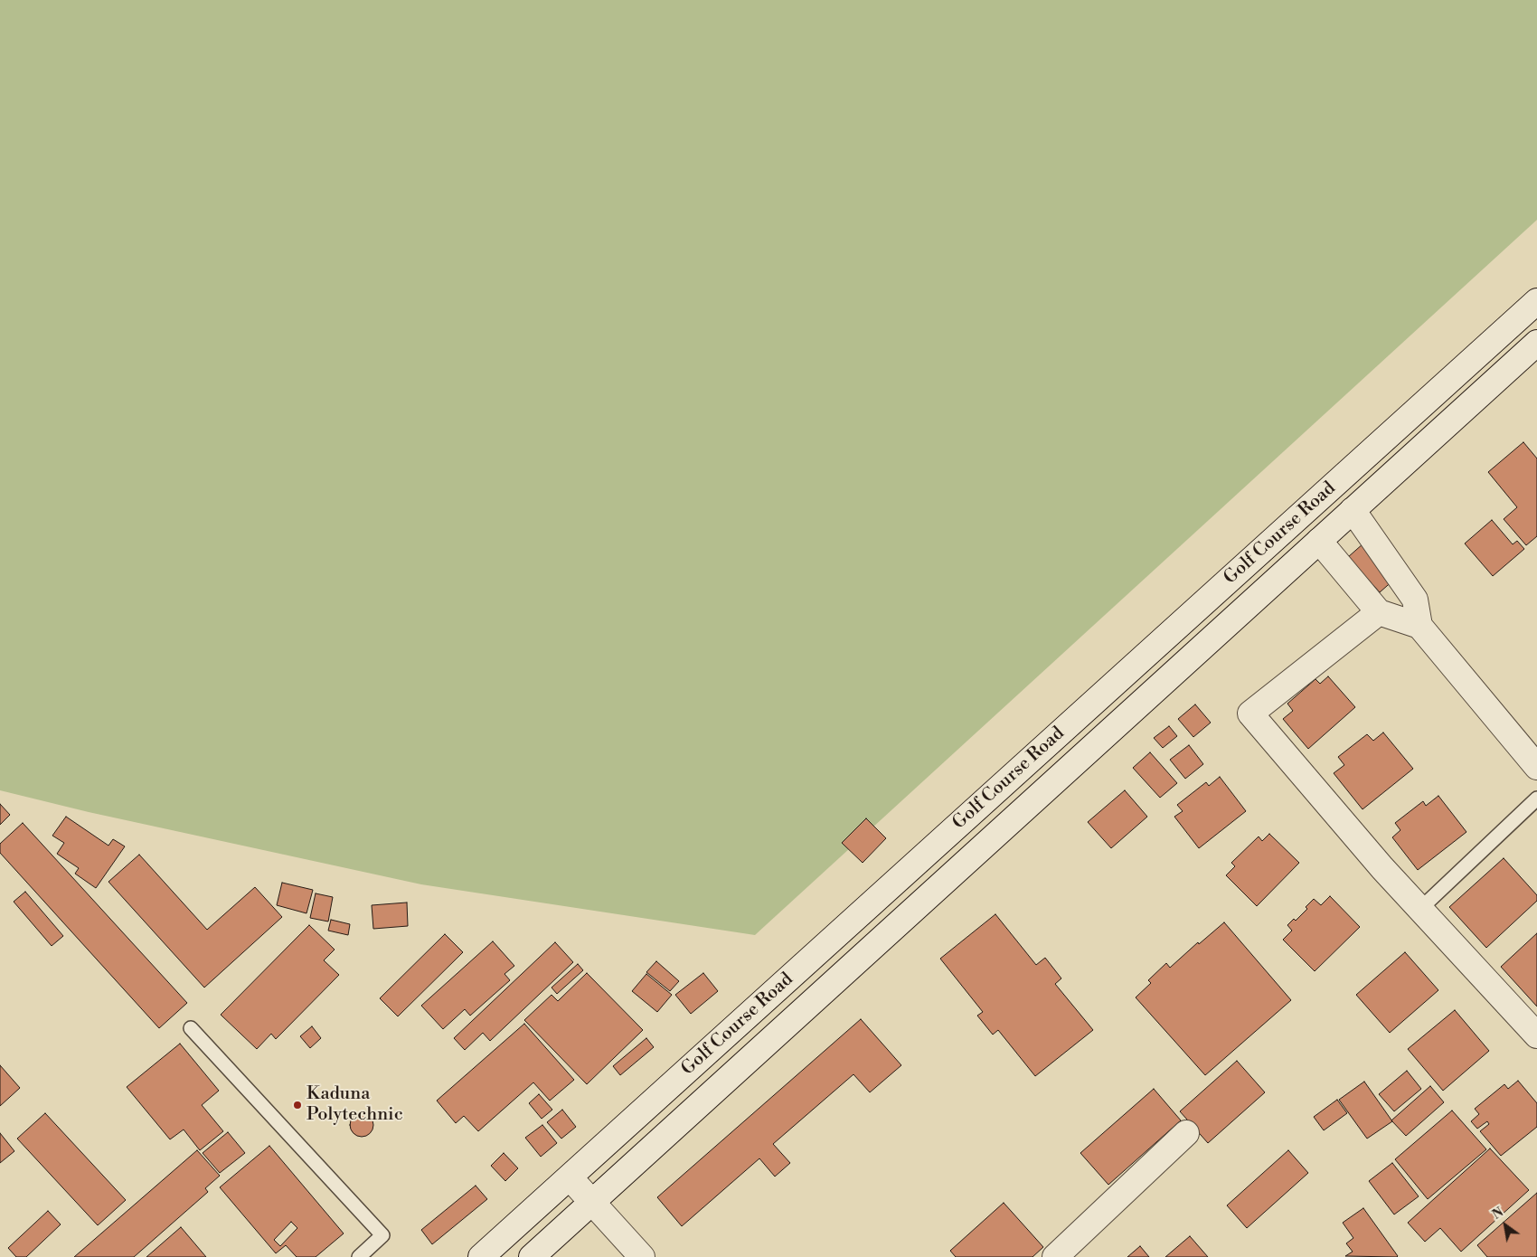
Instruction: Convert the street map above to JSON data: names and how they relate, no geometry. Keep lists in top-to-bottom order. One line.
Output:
{"streets":{"street":["Golf Course Road"]},"places":["Kaduna Polytechnic"],"north":"top left"}
